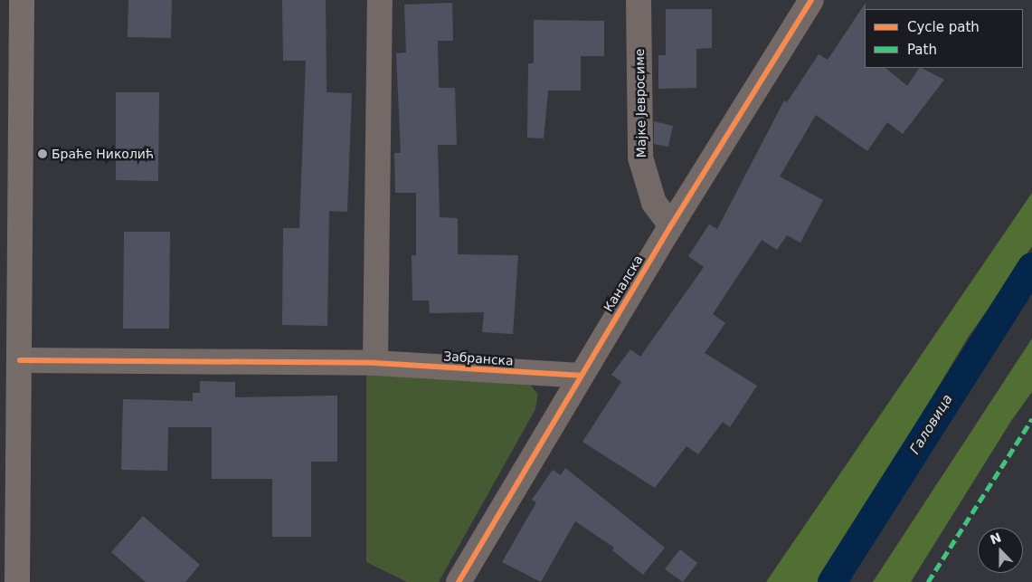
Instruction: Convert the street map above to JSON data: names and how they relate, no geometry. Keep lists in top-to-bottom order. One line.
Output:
{"streets":{"street":["Мајке Јевросиме","Каналска","Забранска"]},"crossings":[["Мајке Јевросиме","Каналска"],["Каналска","Забранска"]],"water":["Галовица"],"places":["Браће Николић"],"legend":["Cycle path","Path"],"north":"top"}
